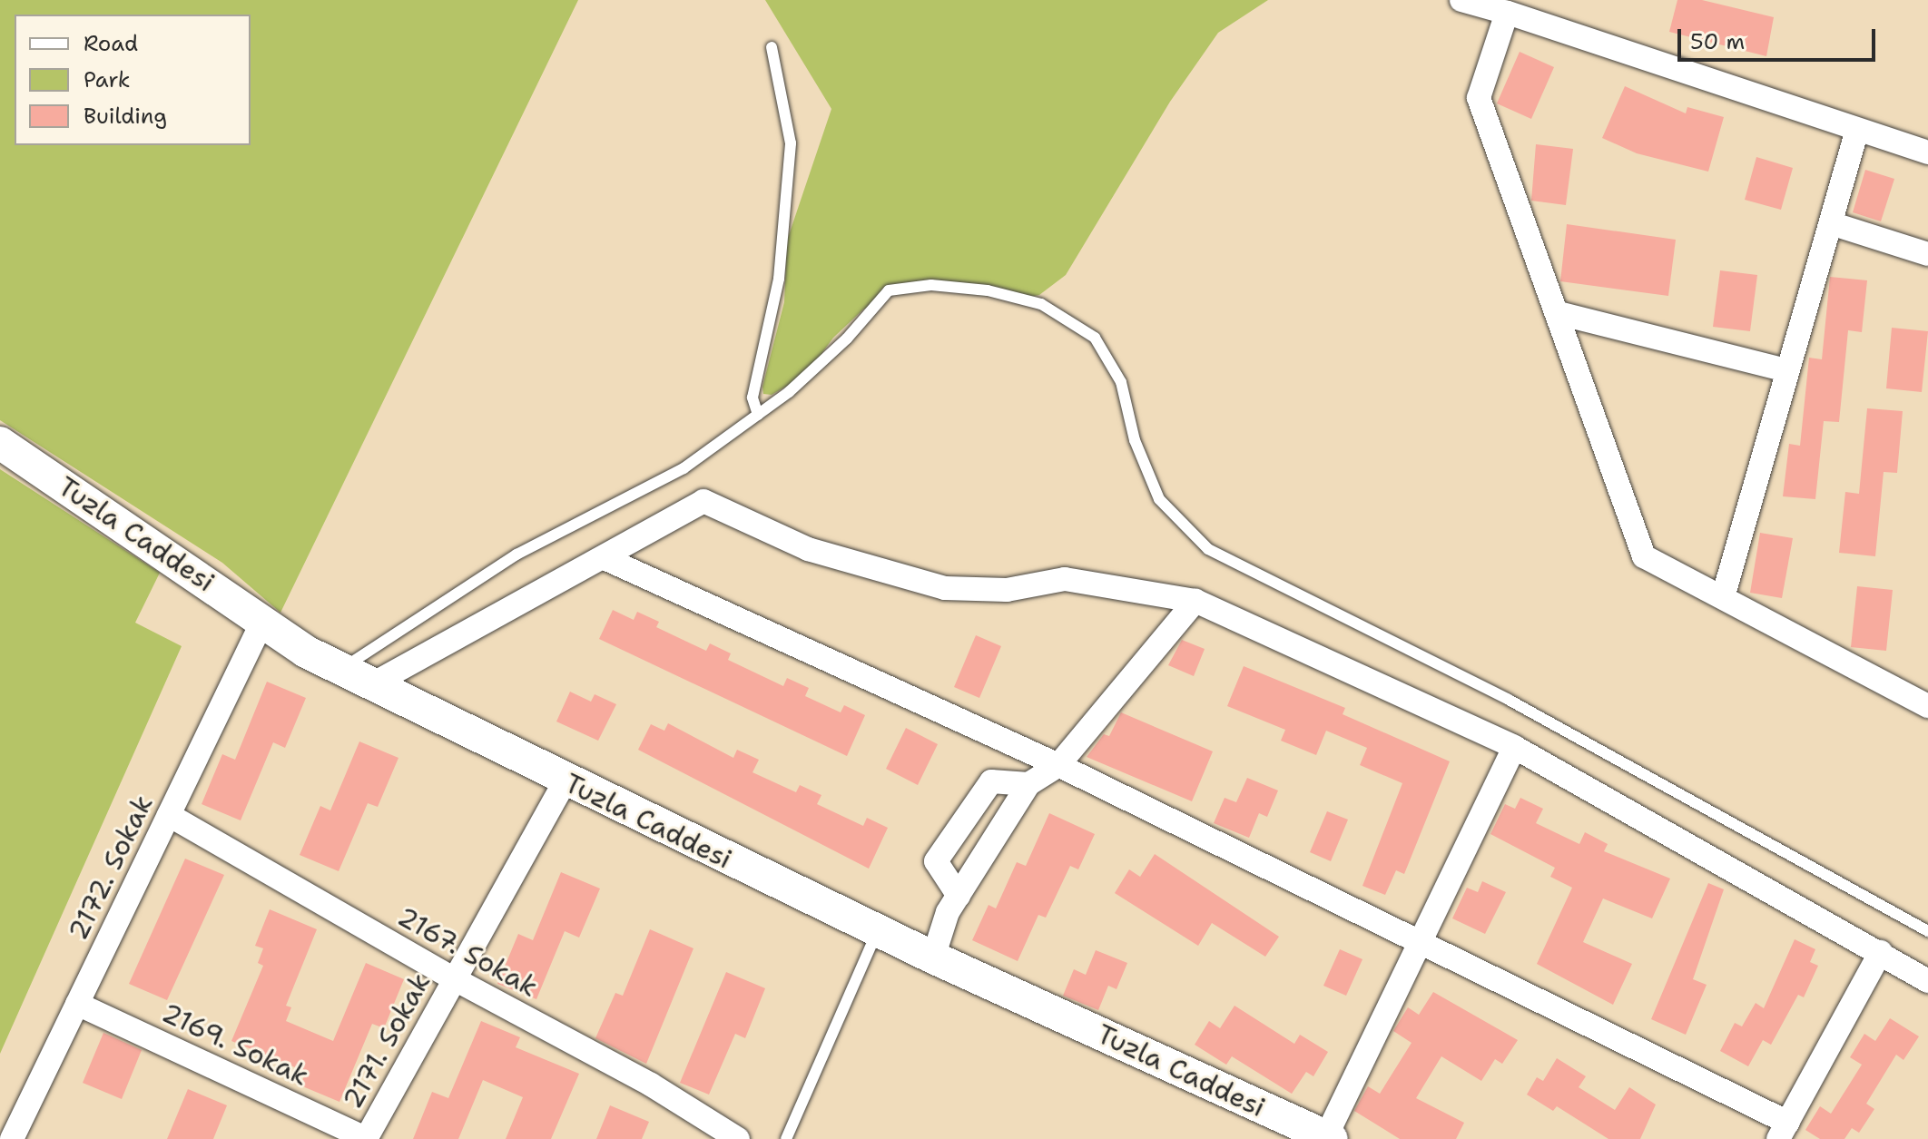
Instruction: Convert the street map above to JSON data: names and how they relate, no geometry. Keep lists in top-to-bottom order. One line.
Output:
{"streets":{"main road":["Tuzla Caddesi"],"street":["2172. Sokak","2167. Sokak","2171. Sokak","2169. Sokak"]},"crossings":[["Tuzla Caddesi","2172. Sokak"],["Tuzla Caddesi","2171. Sokak"],["2172. Sokak","2167. Sokak"],["2172. Sokak","2169. Sokak"],["2167. Sokak","2171. Sokak"],["2171. Sokak","2169. Sokak"]],"legend":["Road","Park","Building"],"scale_bar":"50 m"}
